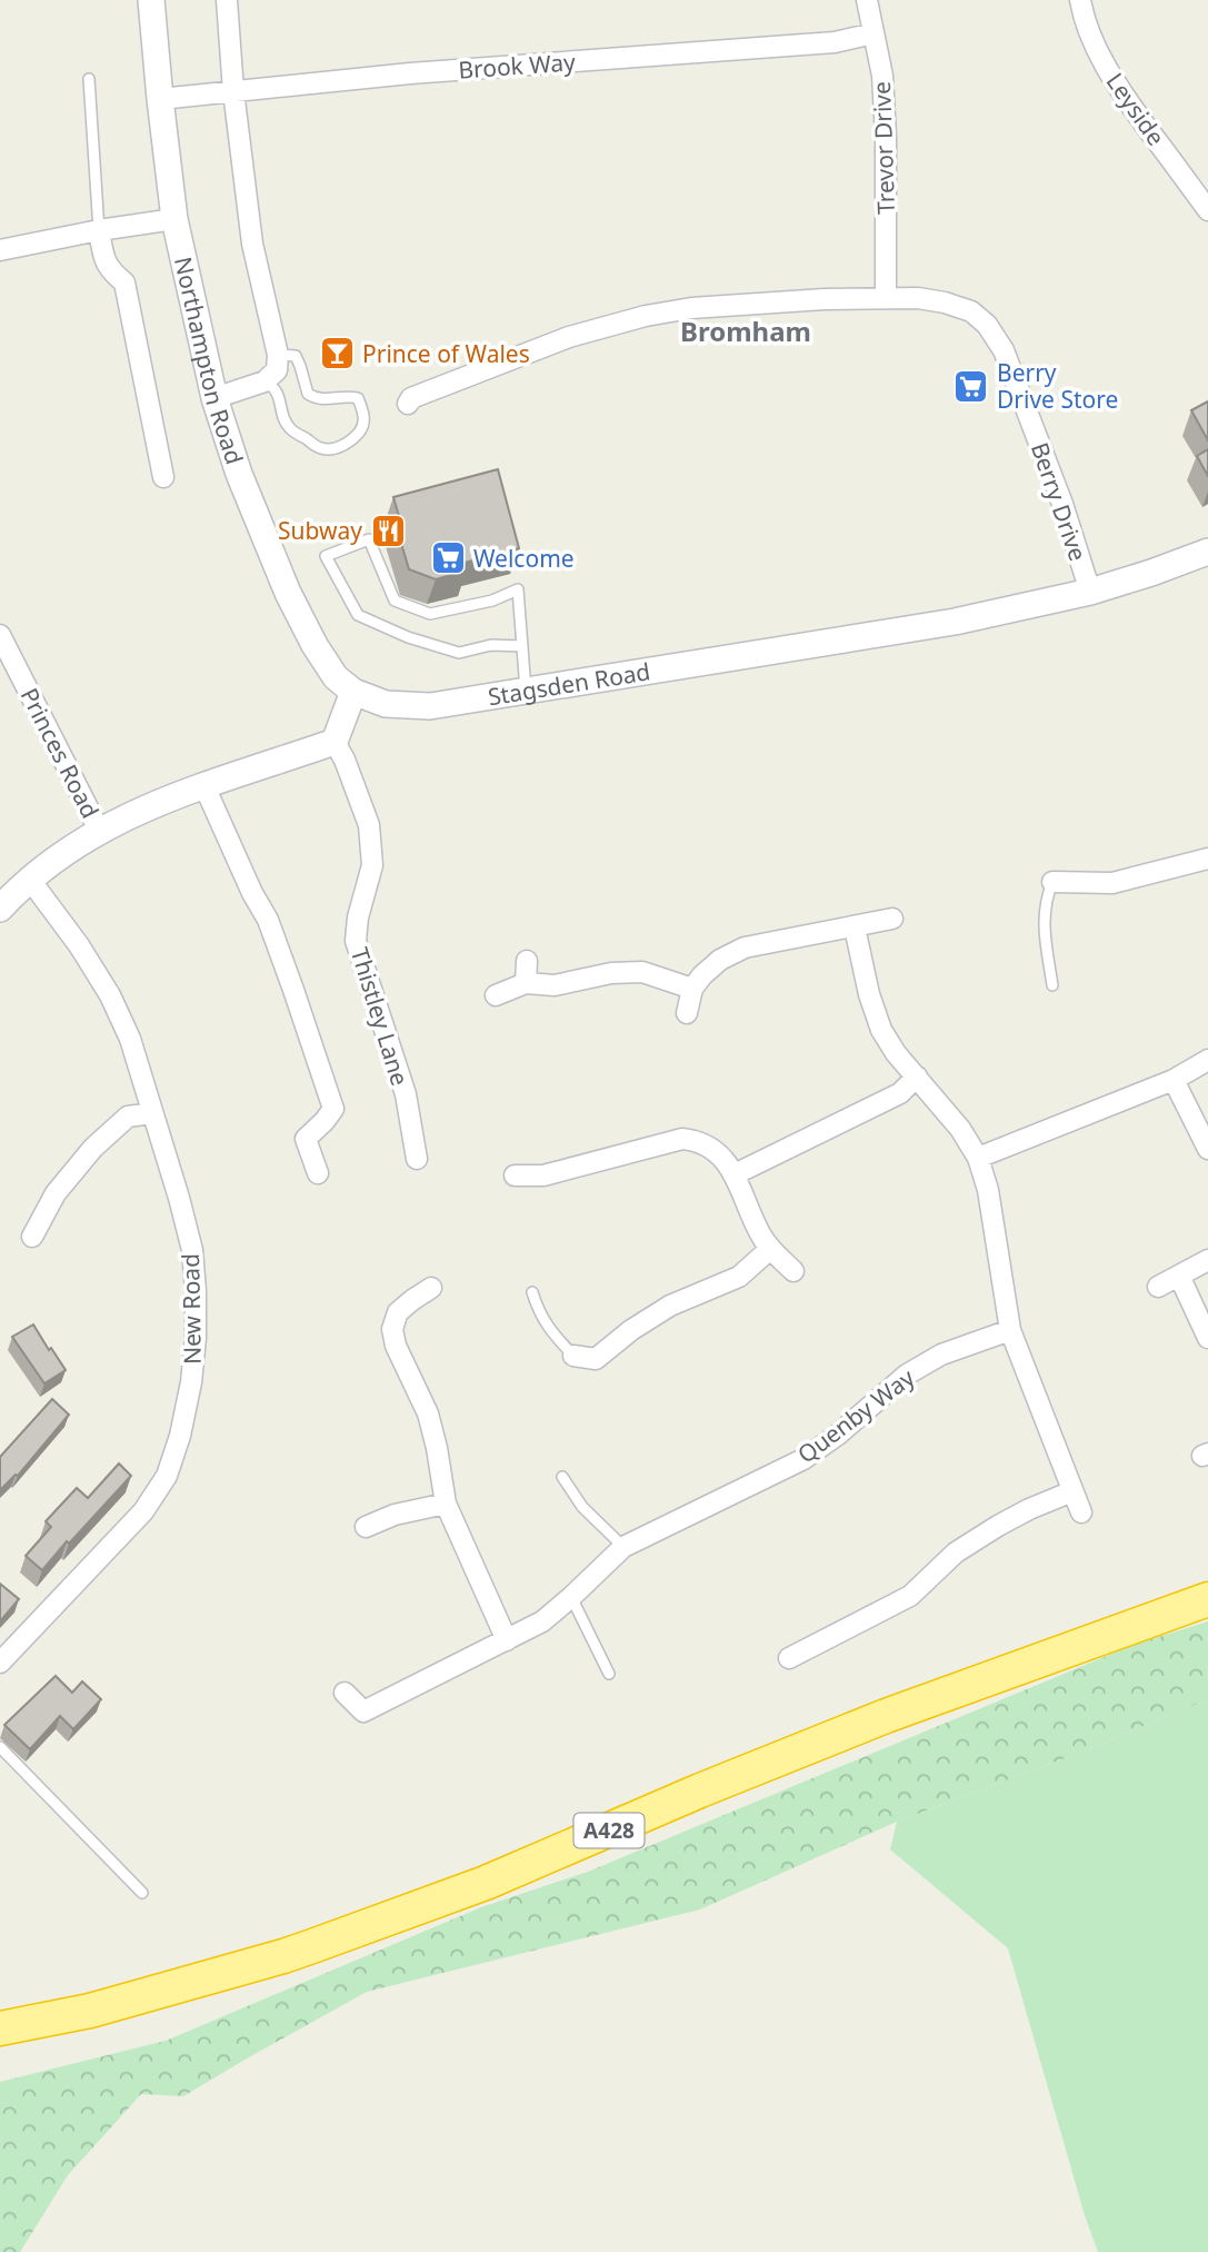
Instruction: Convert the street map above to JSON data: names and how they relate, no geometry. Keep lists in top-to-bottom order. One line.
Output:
{"streets":{"highway":["A428"],"street":["Brook Way","Leyside","Trevor Drive","Northampton Road","Berry Drive","Stagsden Road","Princes Road","Thistley Lane","New Road","Quenby Way"]},"crossings":[["Brook Way","Trevor Drive"],["Brook Way","Northampton Road"],["Trevor Drive","Berry Drive"],["Northampton Road","Stagsden Road"],["Berry Drive","Stagsden Road"]],"districts":["Bromham"],"places":{"bar":["Prince of Wales"],"supermarket":["Berry Drive Store","Welcome"],"restaurant":["Subway"]}}
